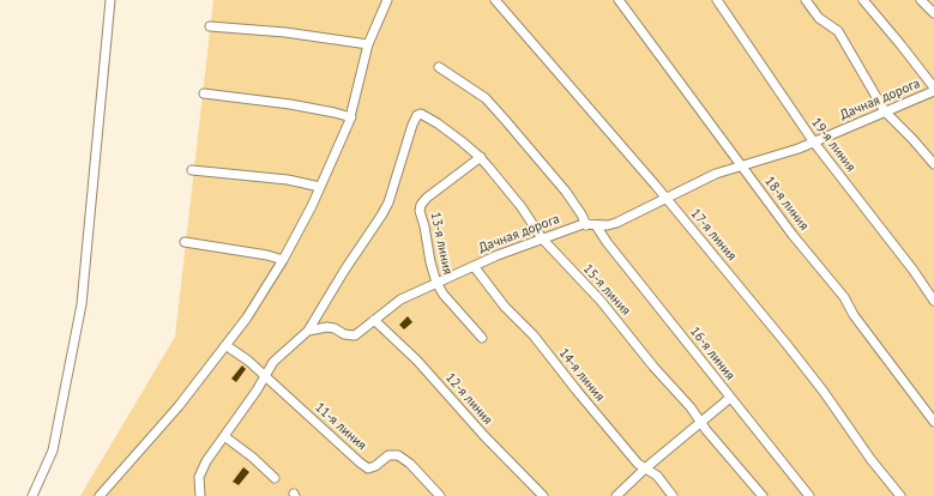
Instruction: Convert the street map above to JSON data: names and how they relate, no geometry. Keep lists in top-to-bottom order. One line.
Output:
{"streets":{"street":["Дачная дорога","19-я линия","18-я линия","17-я линия","13-я линия","15-я линия","16-я линия","14-я линия","12-я линия","11-я линия"]},"crossings":[["Дачная дорога","19-я линия"],["Дачная дорога","18-я линия"],["Дачная дорога","17-я линия"],["Дачная дорога","13-я линия"],["Дачная дорога","15-я линия"],["Дачная дорога","16-я линия"],["Дачная дорога","14-я линия"],["Дачная дорога","12-я линия"],["13-я линия","15-я линия"]]}
